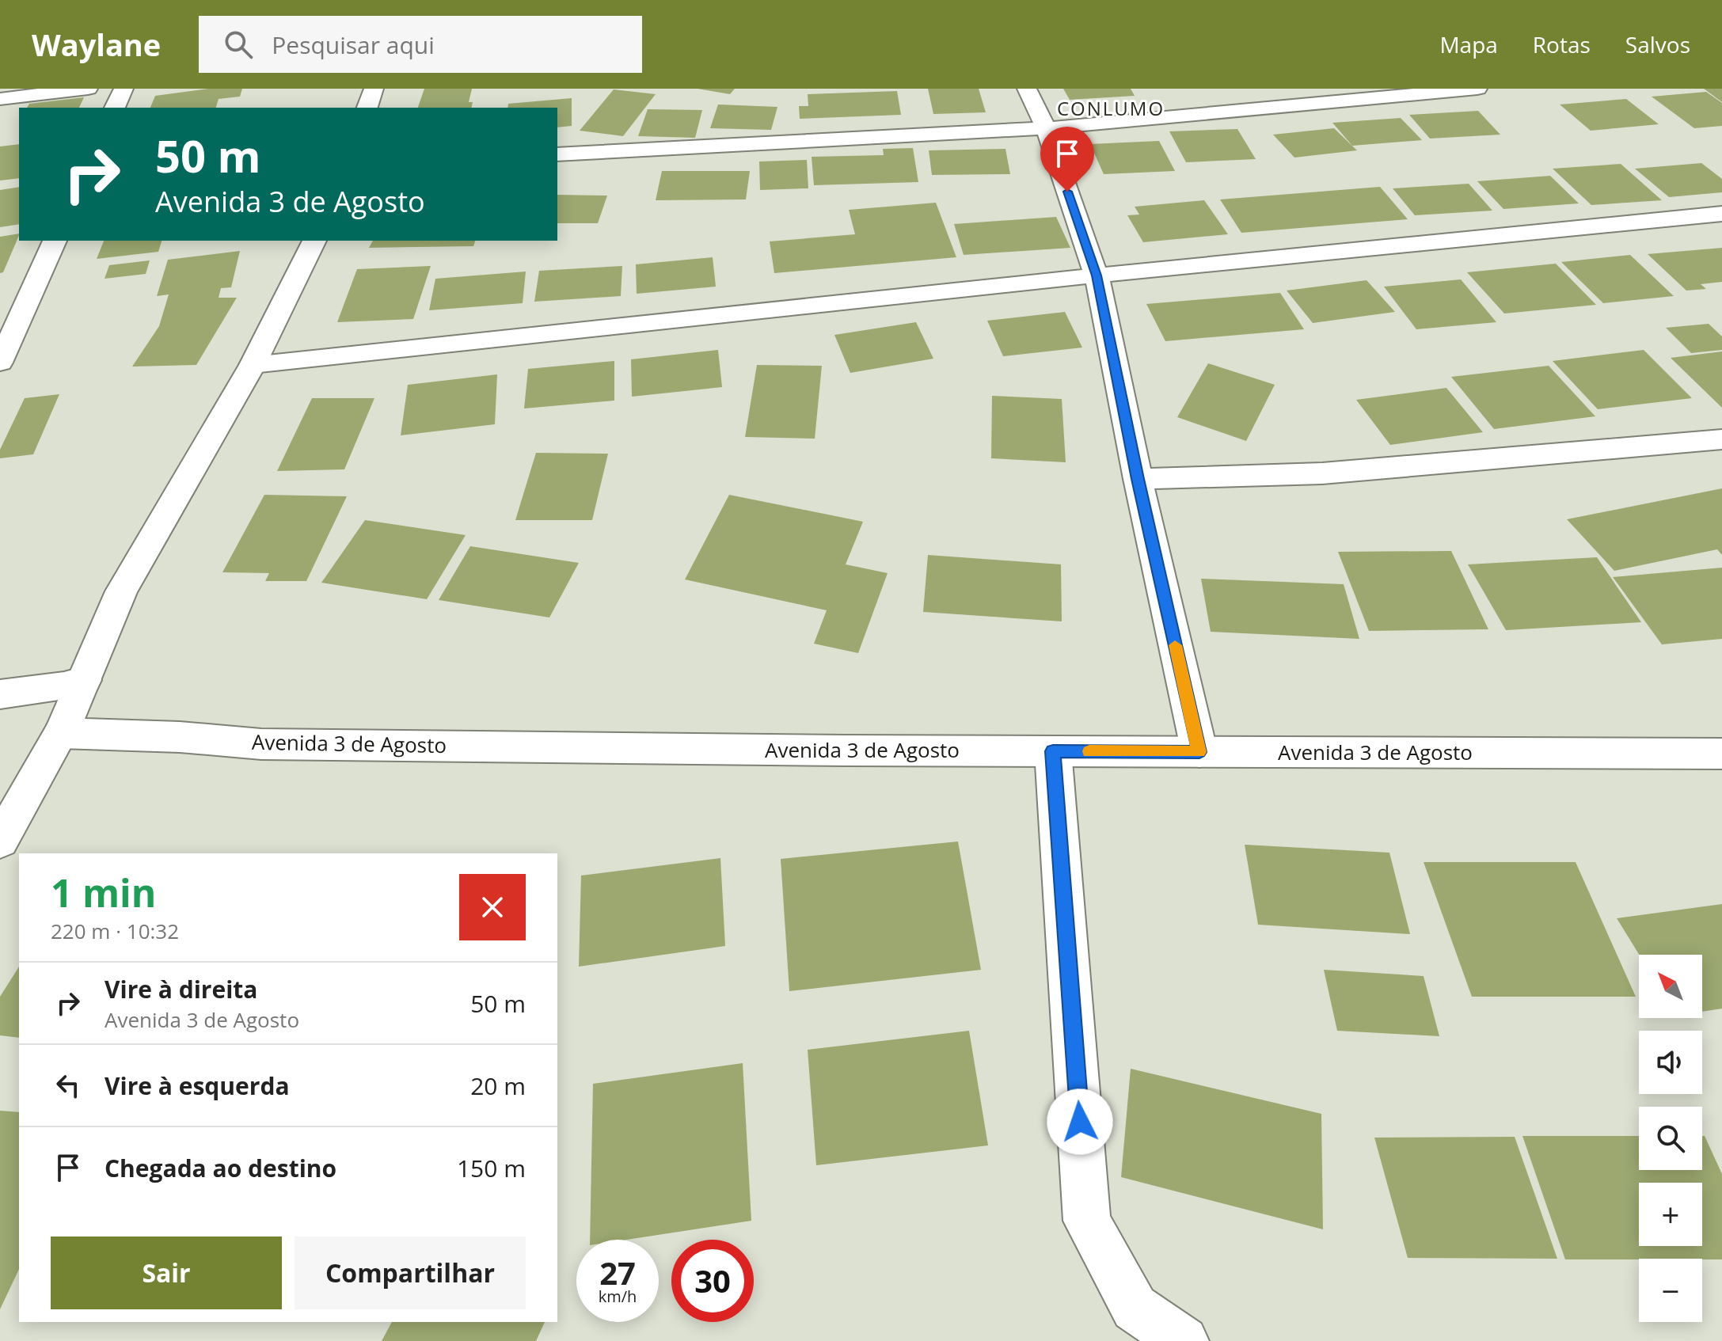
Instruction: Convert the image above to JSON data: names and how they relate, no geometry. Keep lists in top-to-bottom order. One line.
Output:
{"streets":{"street":["Avenida 3 de Agosto"]},"districts":["CONLUMO"],"north":"top left","page":{"header":"Waylane","search":"Pesquisar aqui","nav":["Mapa","Rotas","Salvos"],"turn":["50 m","Avenida 3 de Agosto"],"heading":["1 min","220 m · 10:32"],"map_buttons":["+","−"],"list":[{"name":"Vire à direita","note":"Avenida 3 de Agosto","value":"50 m"},{"name":"Vire à esquerda","value":"20 m"},{"name":"Chegada ao destino","value":"150 m"}],"buttons":["Sair","Compartilhar"],"speed":"27 km/h","limit":"30"}}
